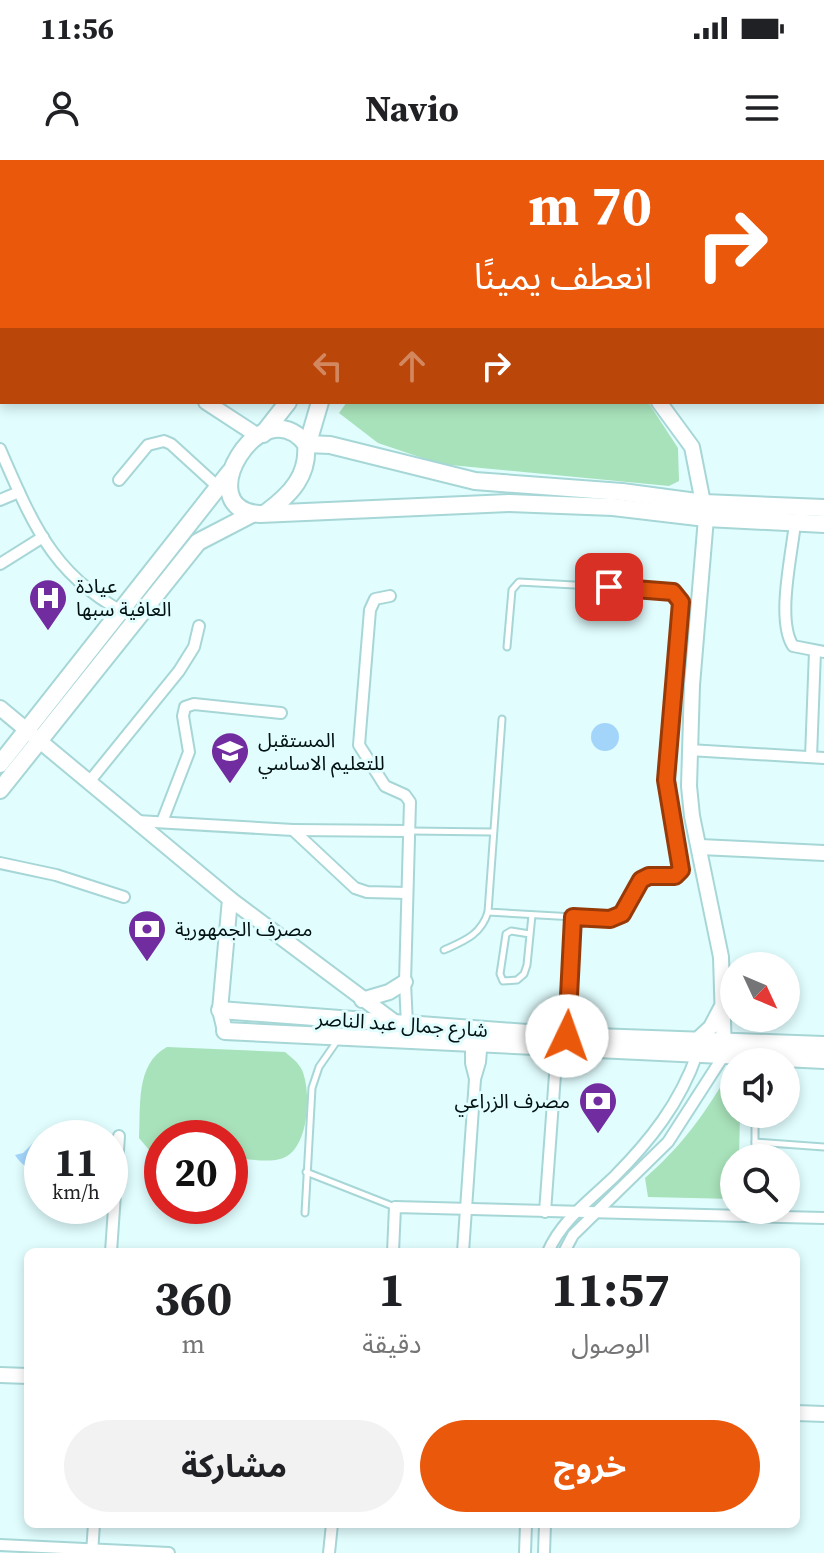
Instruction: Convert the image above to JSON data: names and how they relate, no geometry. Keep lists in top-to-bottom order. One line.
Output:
{"streets":{"main road":["شارع جمال عبد الناصر"]},"places":{"hospital":["عيادة العافية سبها"],"school or university":["المستقبل للتعليم الاساسي"],"bank":["مصرف الجمهورية","مصرف الزراعي"]},"north":"bottom right","page":{"status":"11:56","header":"Navio","turn":["70 m","انعطف يمينًا"],"speed":"11 km/h","limit":"20","eta":["11:57","الوصول","1","دقيقة","360","m"],"buttons":["خروج","مشاركة"]}}
